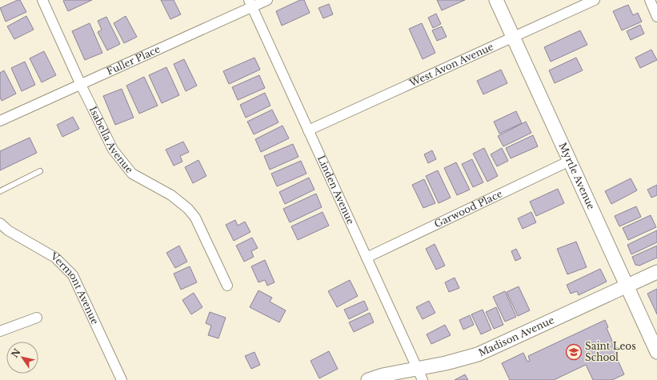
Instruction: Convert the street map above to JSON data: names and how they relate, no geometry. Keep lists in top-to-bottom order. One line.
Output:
{"streets":{"street":["Fuller Place","West Avon Avenue","Isabella Avenue","Myrtle Avenue","Linden Avenue","Garwood Place","Vermont Avenue","Madison Avenue"]},"crossings":[["Fuller Place","Isabella Avenue"],["Fuller Place","Linden Avenue"],["West Avon Avenue","Myrtle Avenue"],["West Avon Avenue","Linden Avenue"],["Myrtle Avenue","Garwood Place"],["Myrtle Avenue","Madison Avenue"],["Linden Avenue","Garwood Place"],["Linden Avenue","Madison Avenue"]],"places":{"school or university":["Saint Leos School"]},"north":"top left"}
